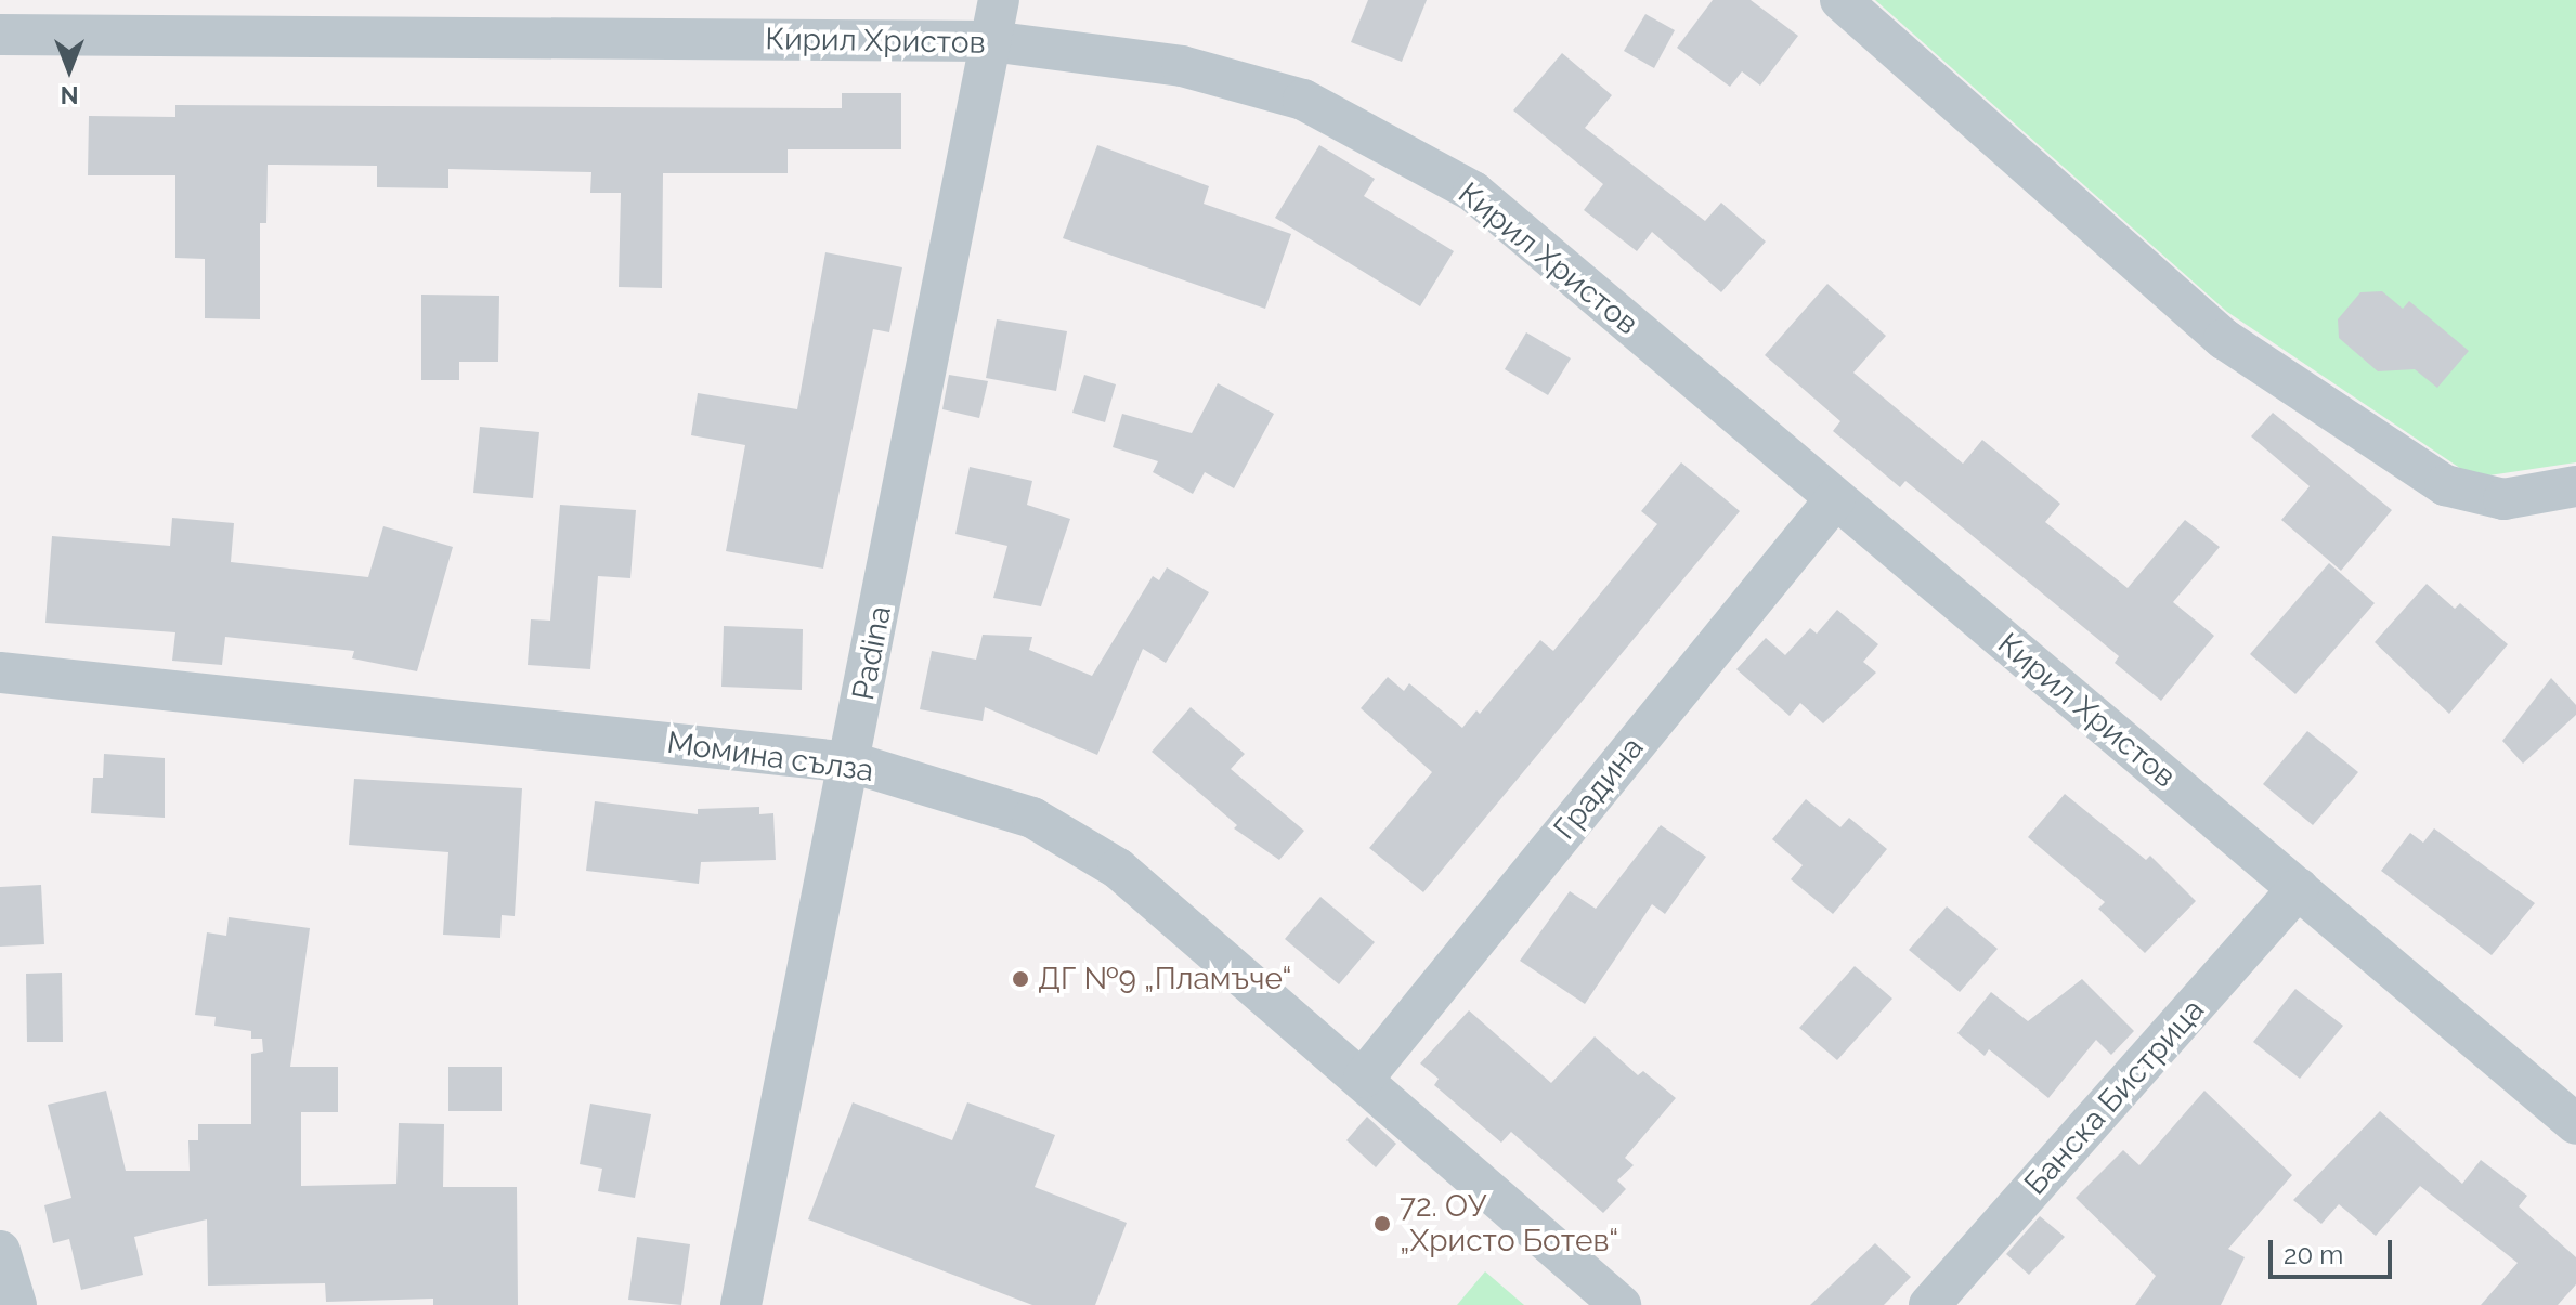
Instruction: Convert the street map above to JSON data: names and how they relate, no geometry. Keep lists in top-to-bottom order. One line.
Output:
{"streets":{"street":["Кирил Христов","Padina","Момина сълза","Градина","Банска Бистрица"]},"crossings":[["Кирил Христов","Padina"],["Кирил Христов","Градина"],["Кирил Христов","Банска Бистрица"],["Padina","Момина сълза"],["Момина сълза","Градина"]],"places":["ДГ №9 „Пламъче“","72. ОУ „Христо Ботев“"],"scale_bar":"20 m","north":"bottom"}
